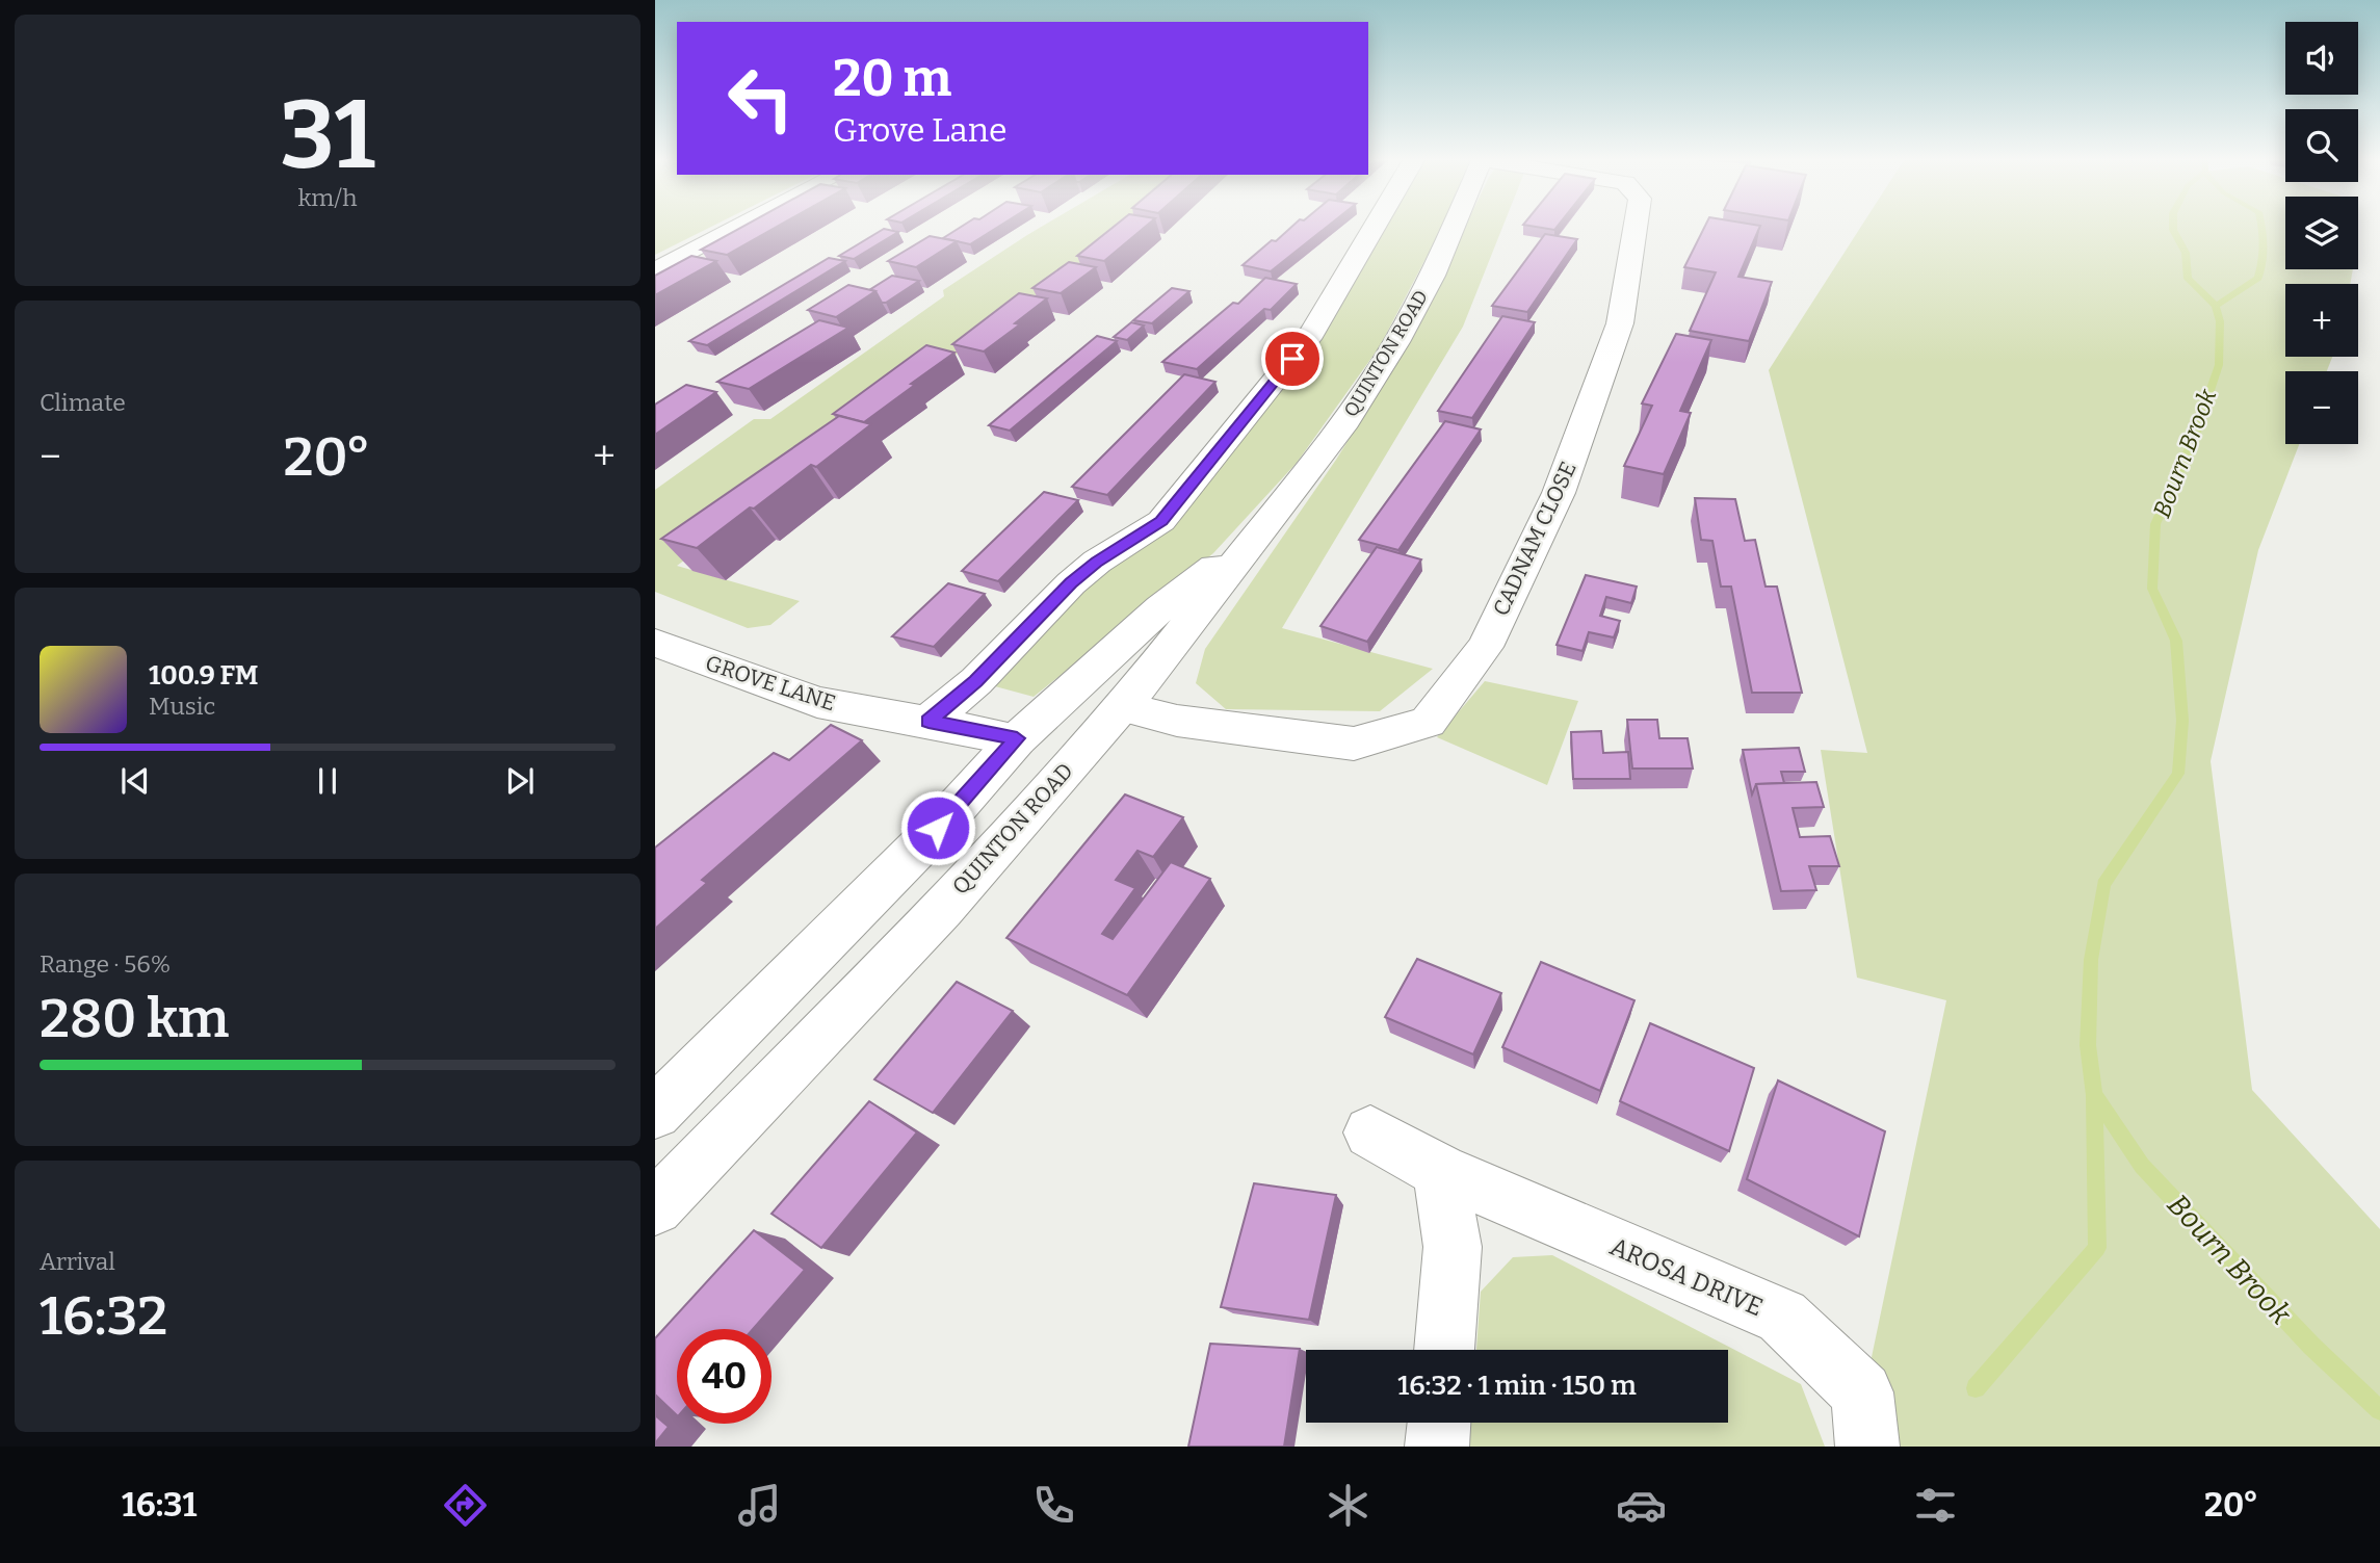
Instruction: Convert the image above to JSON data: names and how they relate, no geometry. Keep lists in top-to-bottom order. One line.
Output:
{"streets":{"street":["QUINTON ROAD","CADNAM CLOSE","GROVE LANE","AROSA DRIVE"]},"crossings":[["QUINTON ROAD","CADNAM CLOSE"],["QUINTON ROAD","GROVE LANE"]],"water":["Bourn Brook"],"page":{"tile":[["31","km/h"],"Climate",["Range · 56%","280 km"],["Arrival","16:32"]],"map_buttons":["+","−"],"turn":["20 m","Grove Lane"],"heat":["−","20°","+"],"song":["100.9 FM","Music"],"limit":"40","trip":"16:32 · 1 min · 150 m","tabs":["16:31","20°"]}}
